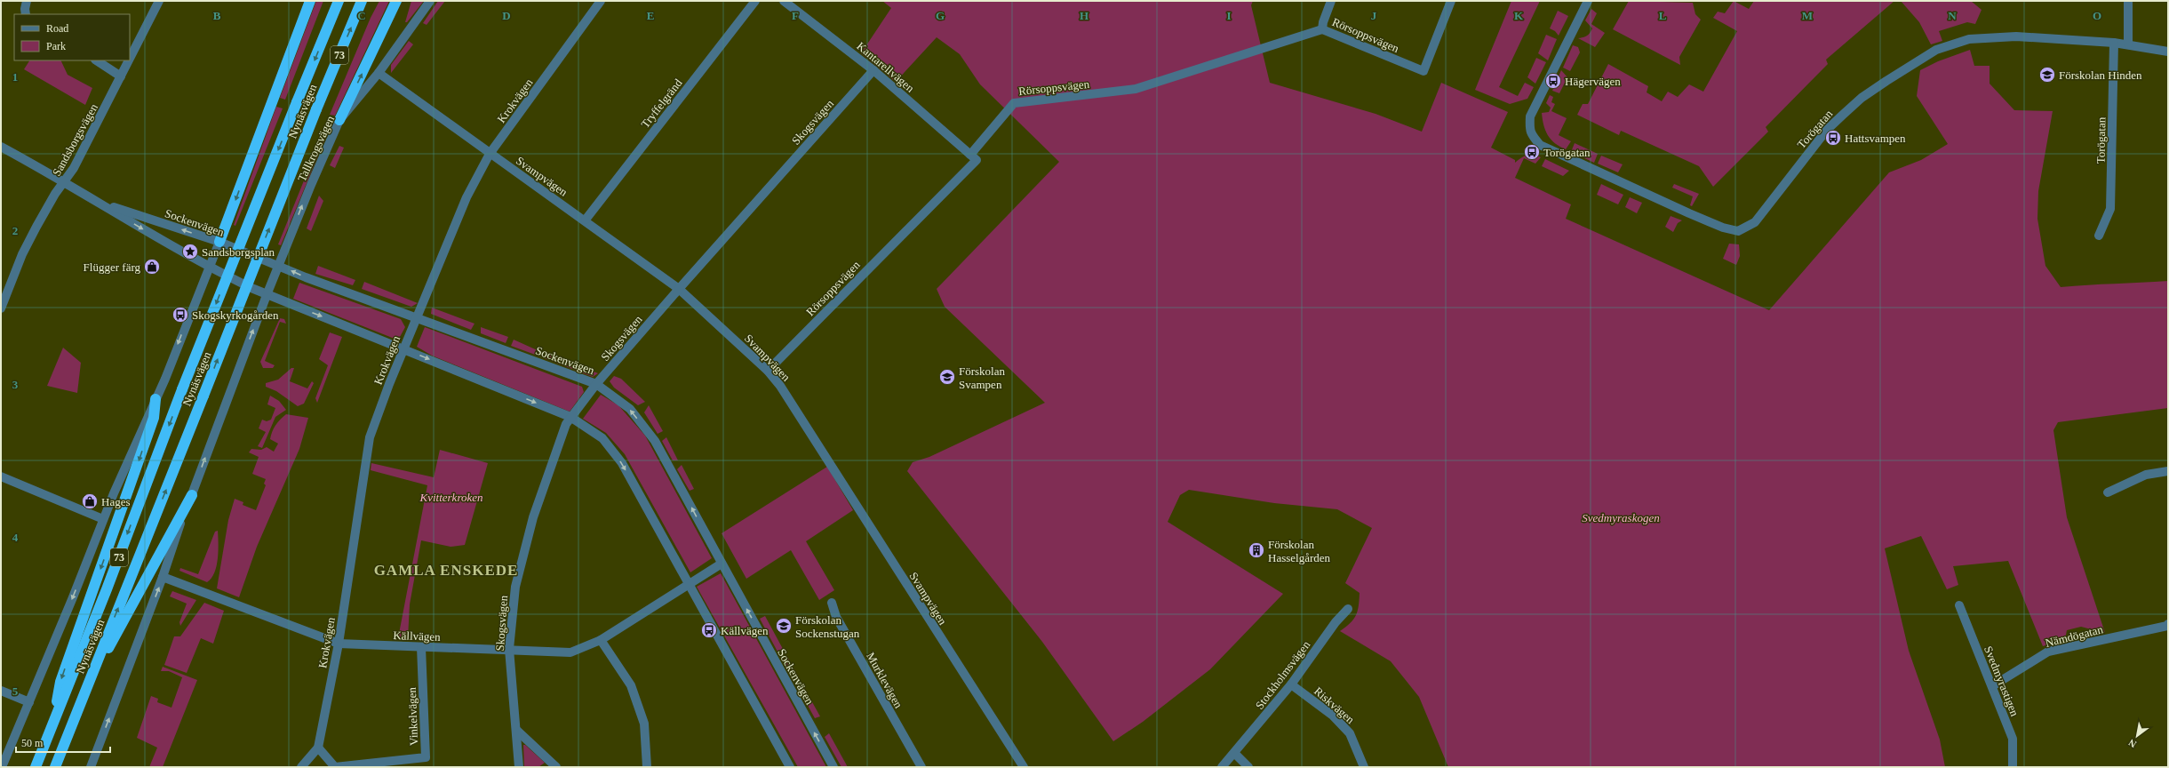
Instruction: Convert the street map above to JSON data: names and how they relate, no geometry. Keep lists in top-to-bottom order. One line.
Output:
{"streets":{"highway":["73","Nynäsvägen"],"street":["Rörsoppsvägen","Kantarellvägen","Krokvägen","Tryffelgränd","Skogsvägen","Torögatan","Sandsborgsvägen","Tallkrogsvägen","Svampvägen","Sockenvägen","Källvägen","Nämdögatan","Stockholmsvägen","Murklevägen","Svedmyrastigen","Riskvägen","Vinkelvägen"]},"crossings":[["Rörsoppsvägen","Kantarellvägen"],["Rörsoppsvägen","Svampvägen"],["Kantarellvägen","Skogsvägen"],["Krokvägen","Svampvägen"],["Krokvägen","Sockenvägen"],["Krokvägen","Källvägen"],["Tryffelgränd","Svampvägen"],["Skogsvägen","Svampvägen"],["Skogsvägen","Sockenvägen"],["Skogsvägen","Källvägen"],["Sandsborgsvägen","Sockenvägen"],["Tallkrogsvägen","Svampvägen"],["Tallkrogsvägen","Sockenvägen"],["Sockenvägen","Källvägen"],["Källvägen","Vinkelvägen"],["Nämdögatan","Svedmyrastigen"],["Stockholmsvägen","Riskvägen"]],"one_way":["Tallkrogsvägen"],"districts":["GAMLA ENSKEDE"],"parks":["Kvitterkroken","Svedmyraskogen"],"places":{"school or university":["Förskolan Hinden","Förskolan Svampen","Förskolan Sockenstugan"],"bus stop":["Hägervägen","Hattsvampen","Torögatan","Skogskyrkogården","Källvägen"],"place":["Sandsborgsplan"],"shop":["Flügger färg","Hages"],"building":["Förskolan Hasselgården"]},"legend":["Road","Park"],"scale_bar":"50 m","north":"bottom left","grid":{"columns":["B","C","D","E","F","G","H","I","J","K","L","M","N","O"],"rows":["1","2","3","4","5"]}}
